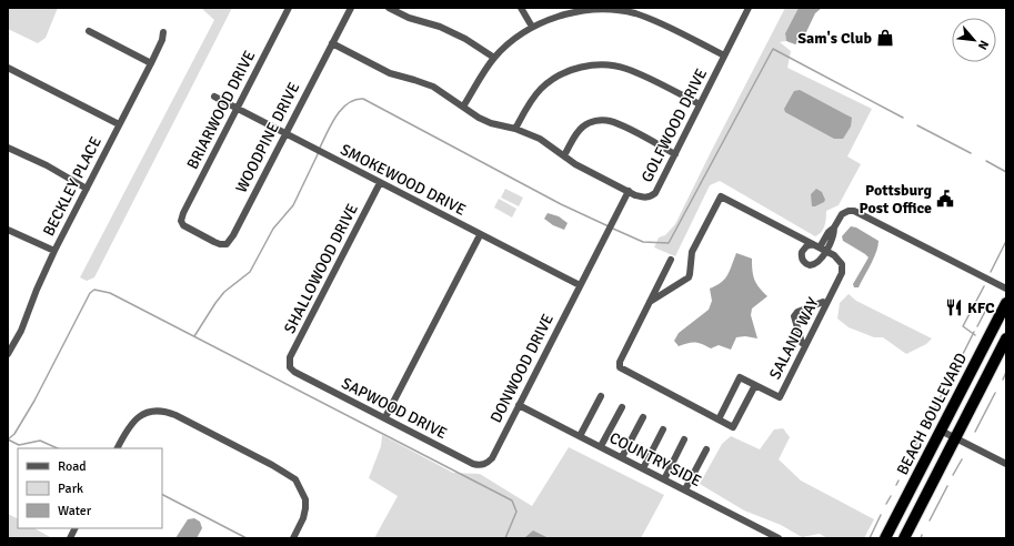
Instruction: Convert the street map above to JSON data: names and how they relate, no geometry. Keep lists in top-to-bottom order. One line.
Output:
{"streets":{"highway":["BEACH BOULEVARD"],"street":["BRIARWOOD DRIVE","GOLFWOOD DRIVE","WOODPINE DRIVE","SMOKEWOOD DRIVE","BECKLEY PLACE","SHALLOWOOD DRIVE","SALAND WAY","DONWOOD DRIVE","SAPWOOD DRIVE","COUNTRY SIDE"]},"crossings":[["BRIARWOOD DRIVE","WOODPINE DRIVE"],["BRIARWOOD DRIVE","SMOKEWOOD DRIVE"],["GOLFWOOD DRIVE","WOODPINE DRIVE"],["GOLFWOOD DRIVE","DONWOOD DRIVE"],["WOODPINE DRIVE","SMOKEWOOD DRIVE"],["SMOKEWOOD DRIVE","SHALLOWOOD DRIVE"],["SMOKEWOOD DRIVE","DONWOOD DRIVE"],["SHALLOWOOD DRIVE","SAPWOOD DRIVE"],["DONWOOD DRIVE","SAPWOOD DRIVE"],["DONWOOD DRIVE","COUNTRY SIDE"]],"places":{"shop":["Sam's Club"],"public building":["Pottsburg Post Office"],"restaurant":["KFC"]},"legend":["Road","Park","Water"],"north":"bottom right"}
